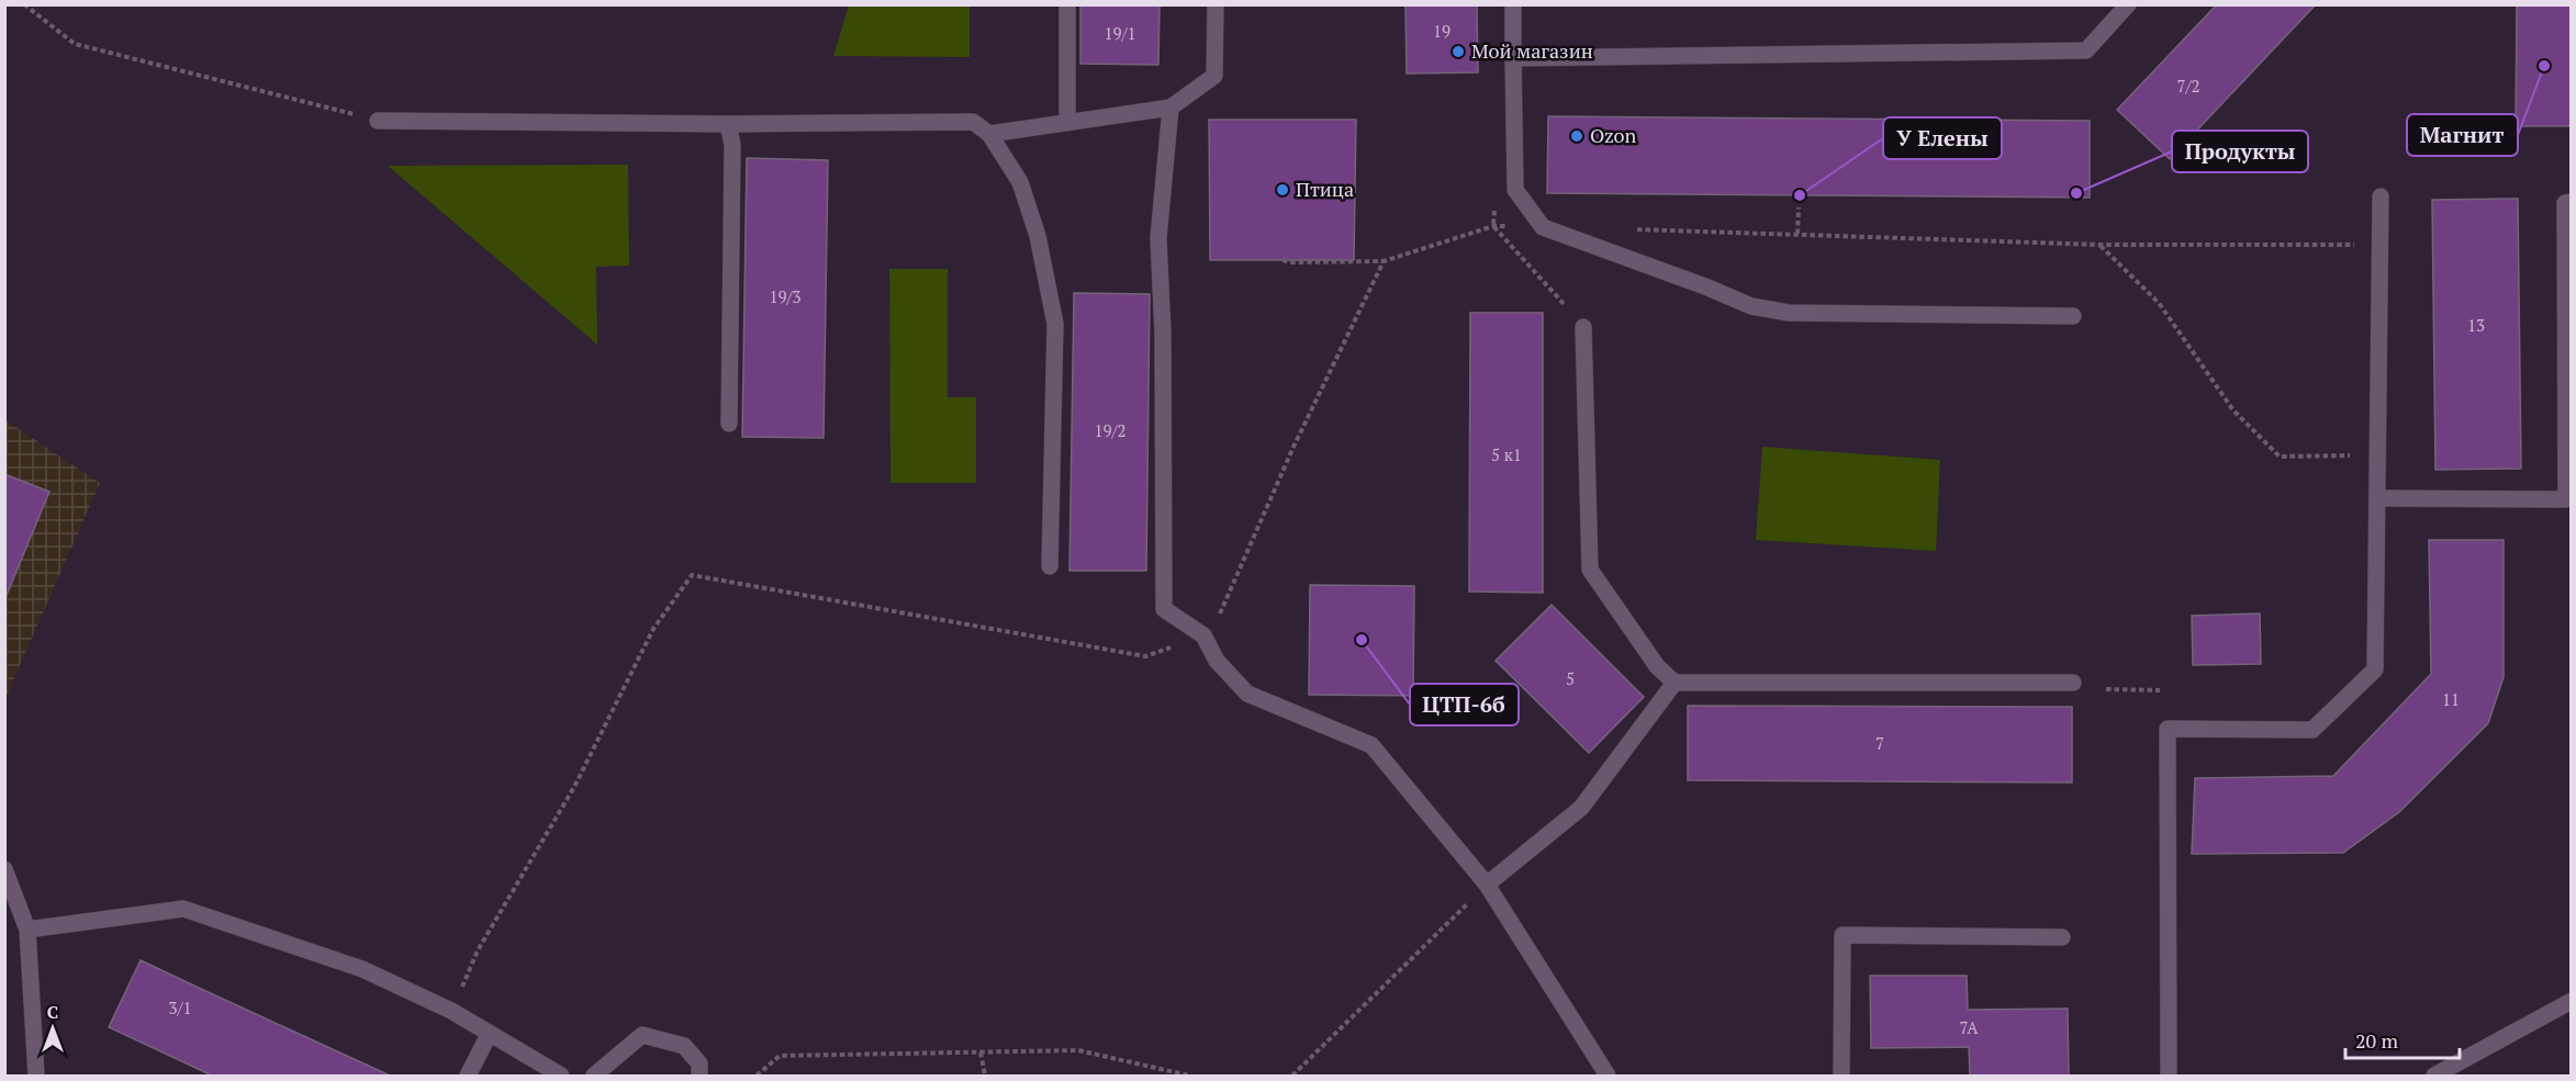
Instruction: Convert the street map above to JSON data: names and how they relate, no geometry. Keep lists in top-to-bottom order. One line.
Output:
{"places":["Мой магазин","Магнит","Ozon","Птица","Продукты","У Елены","ЦТП-6б"],"house_numbers":["19","19/1","7/2","19/3","13","19/2","5 к1","5","11","7","3/1","7А"],"scale_bar":"20 m","north":"top"}
